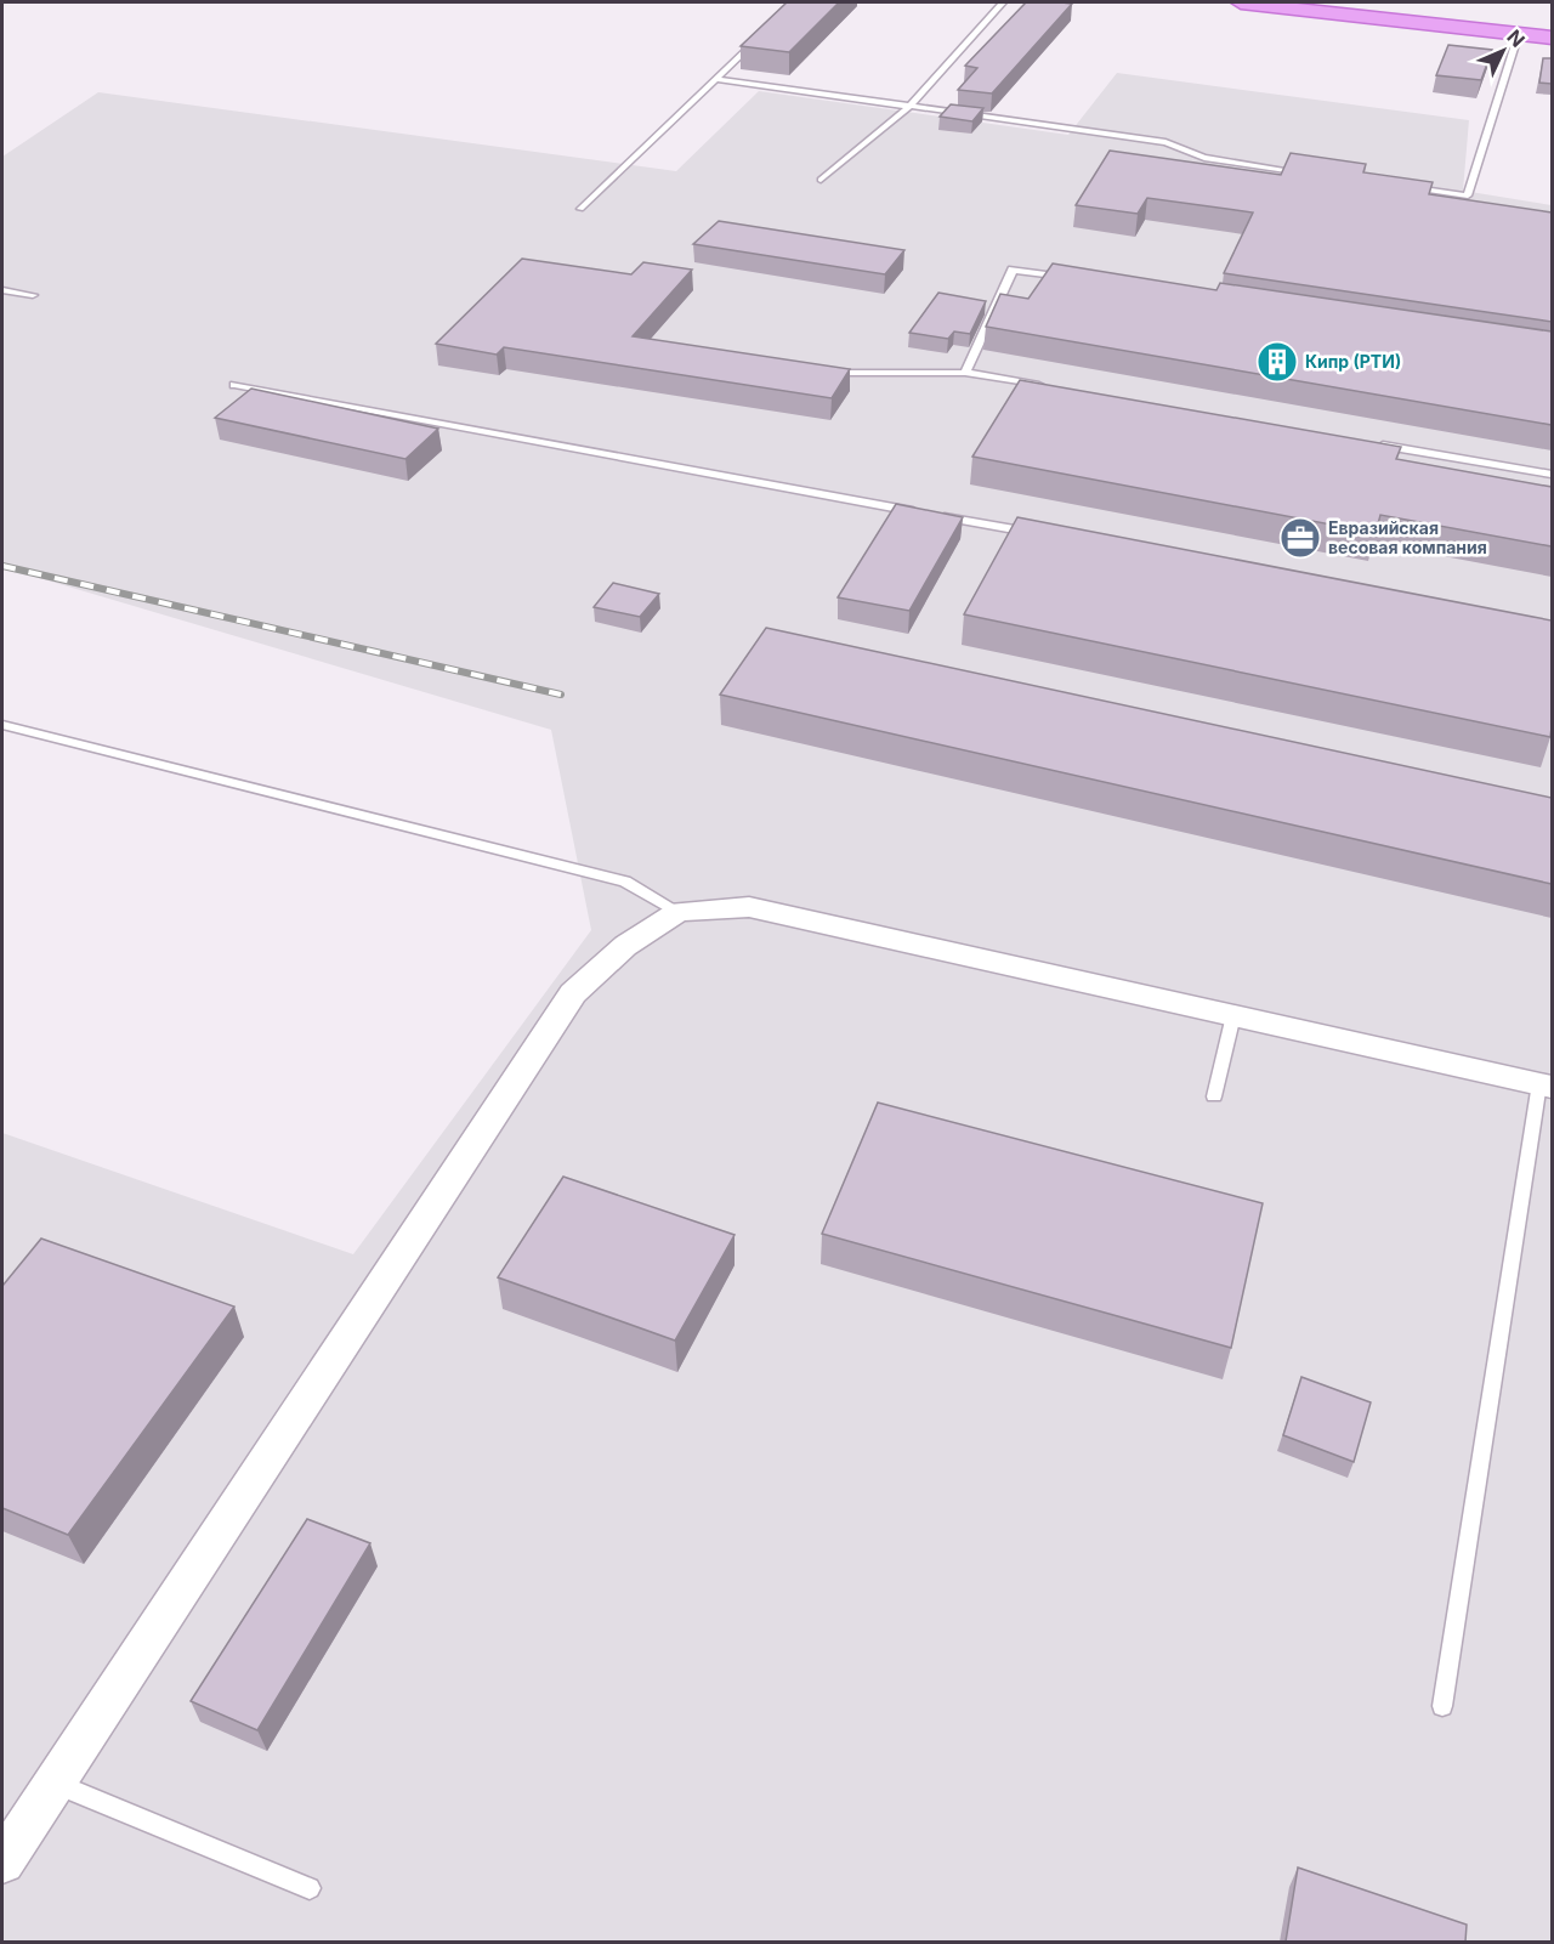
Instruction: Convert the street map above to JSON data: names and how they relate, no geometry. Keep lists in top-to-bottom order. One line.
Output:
{"places":{"building":["Кипр (РТИ)"],"office":["Евразийская весовая компания"]},"north":"top right"}
